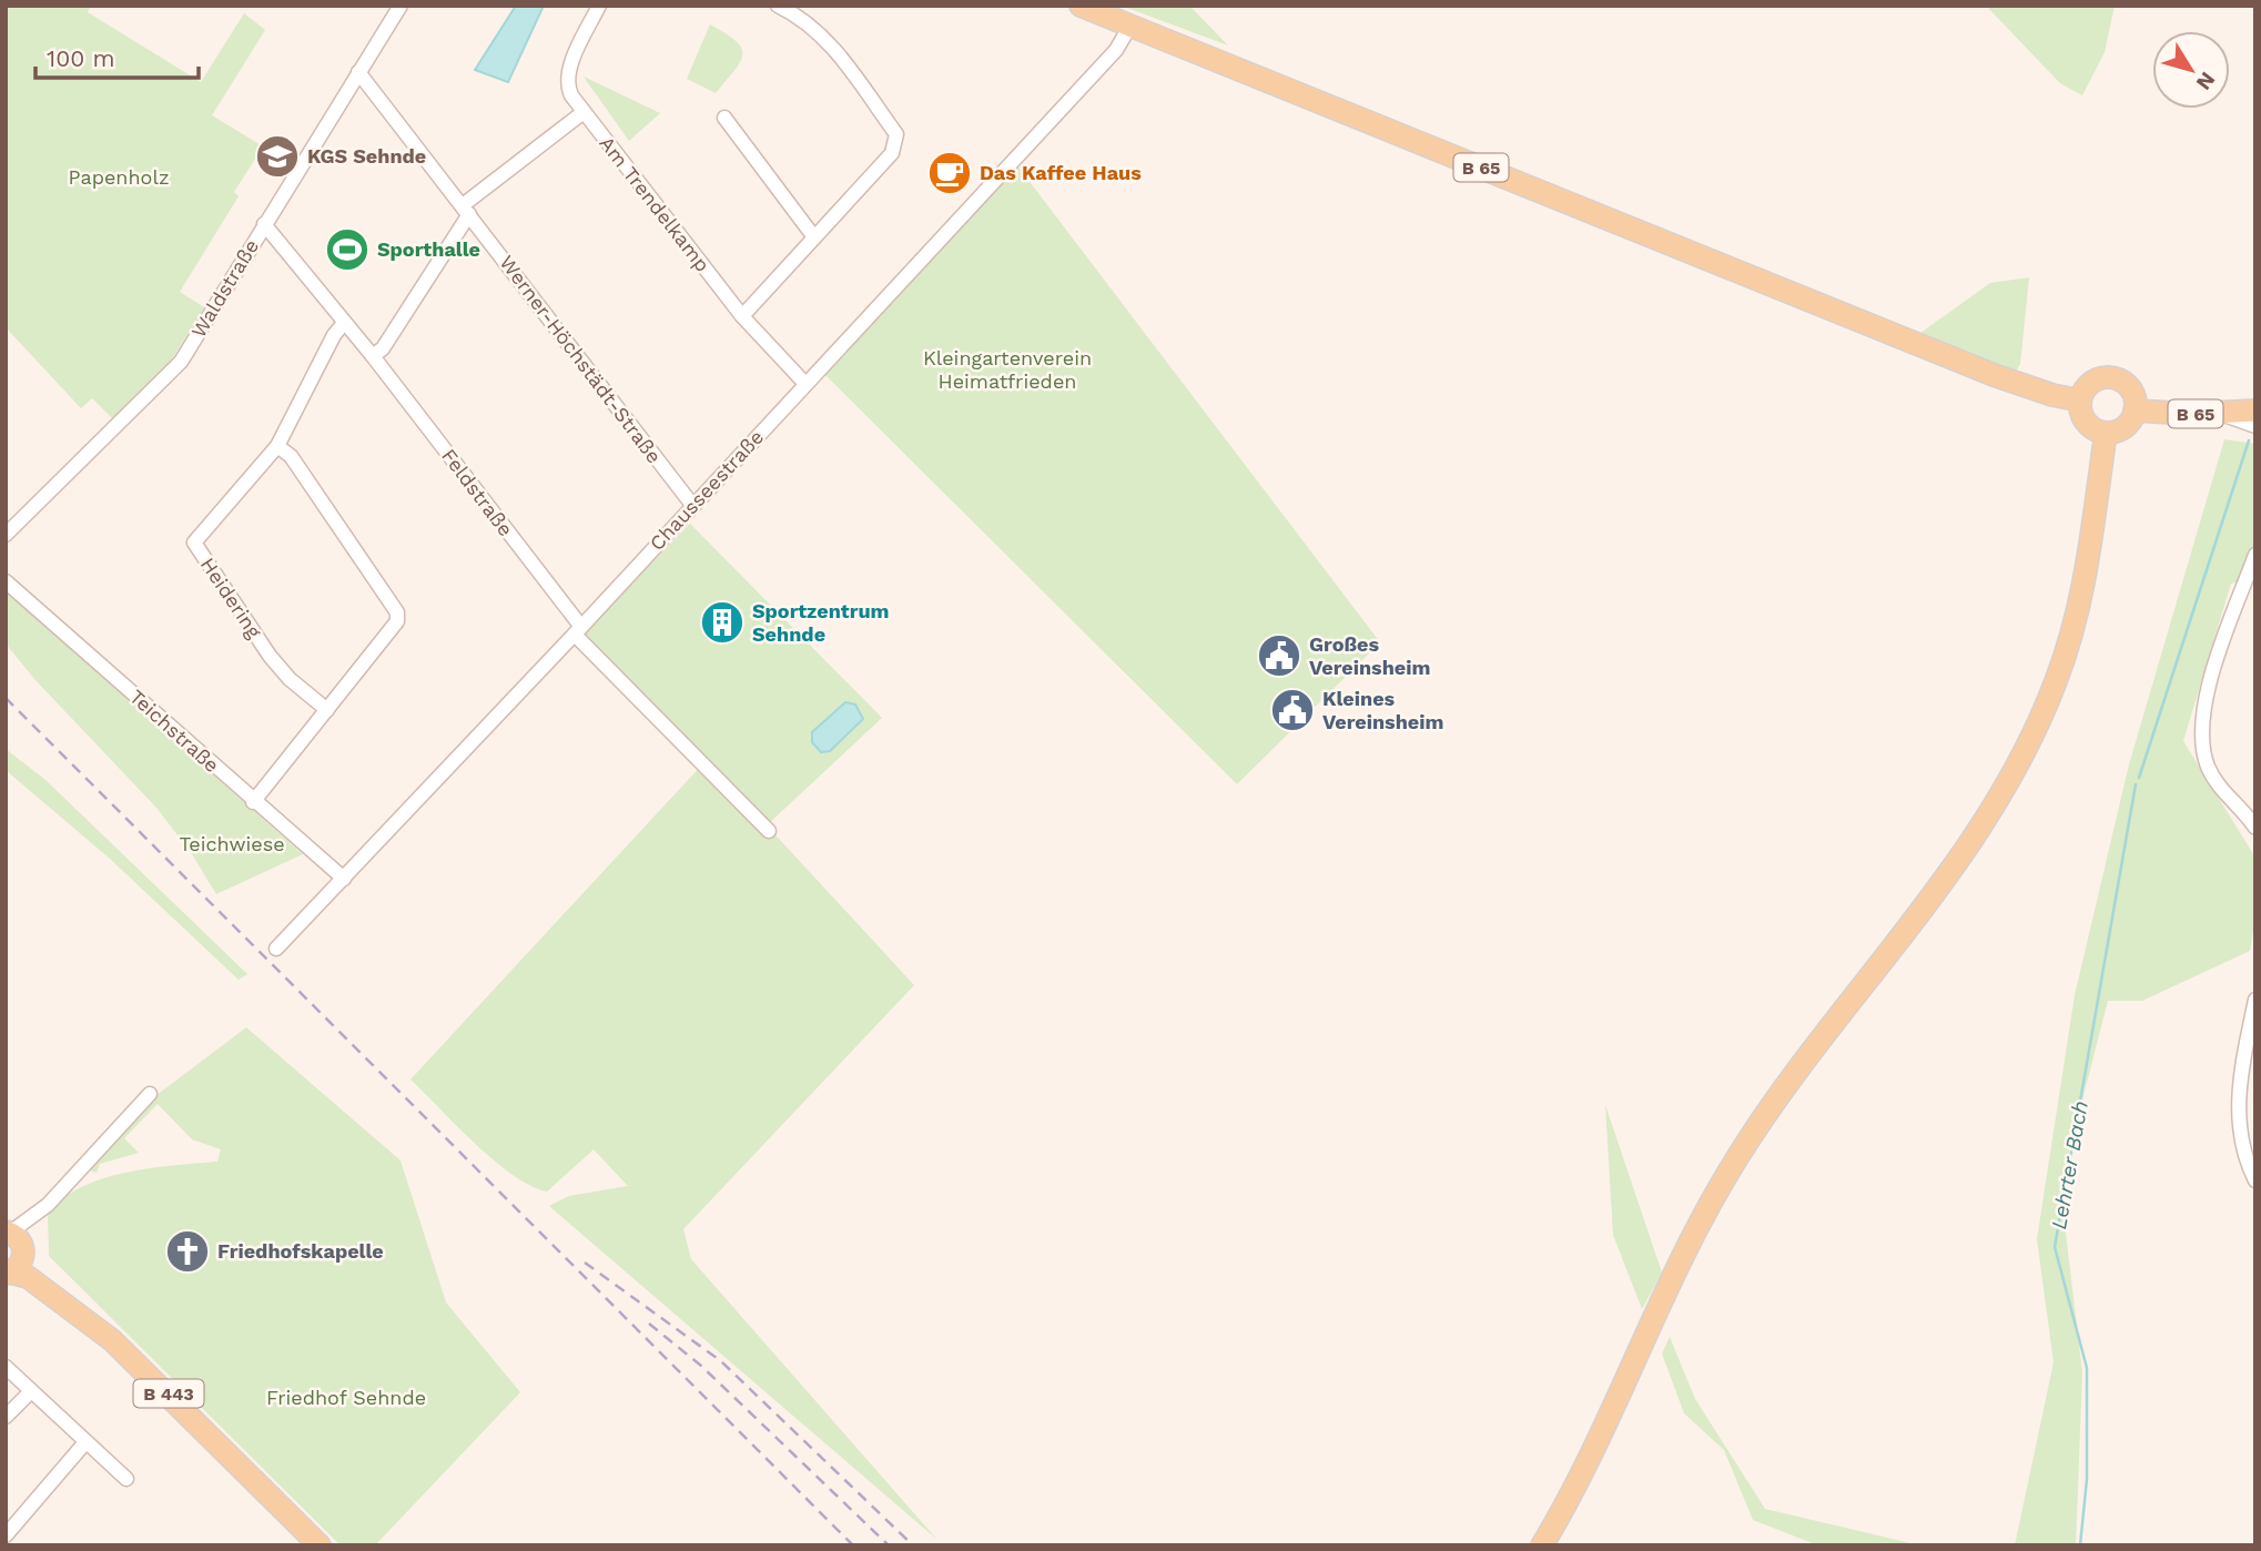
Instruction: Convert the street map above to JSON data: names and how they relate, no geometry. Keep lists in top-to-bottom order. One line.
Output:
{"streets":{"main road":["B 65","B 443"],"street":["Am Trendelkamp","Waldstraße","Werner-Höchstädt-Straße","Chausseestraße","Feldstraße","Heidering","Teichstraße"]},"crossings":[["B 65","Chausseestraße"],["Am Trendelkamp","Chausseestraße"],["Waldstraße","Werner-Höchstädt-Straße"],["Waldstraße","Feldstraße"],["Werner-Höchstädt-Straße","Chausseestraße"],["Chausseestraße","Feldstraße"],["Chausseestraße","Teichstraße"],["Feldstraße","Heidering"]],"water":["Lehrter Bach"],"parks":["Papenholz","Kleingartenverein Heimatfrieden","Teichwiese","Friedhof Sehnde"],"places":{"school or university":["KGS Sehnde"],"cafe":["Das Kaffee Haus"],"sports":["Sporthalle"],"building":["Sportzentrum Sehnde"],"public building":["Großes Vereinsheim","Kleines Vereinsheim"],"church":["Friedhofskapelle"]},"scale_bar":"100 m","north":"bottom right"}
